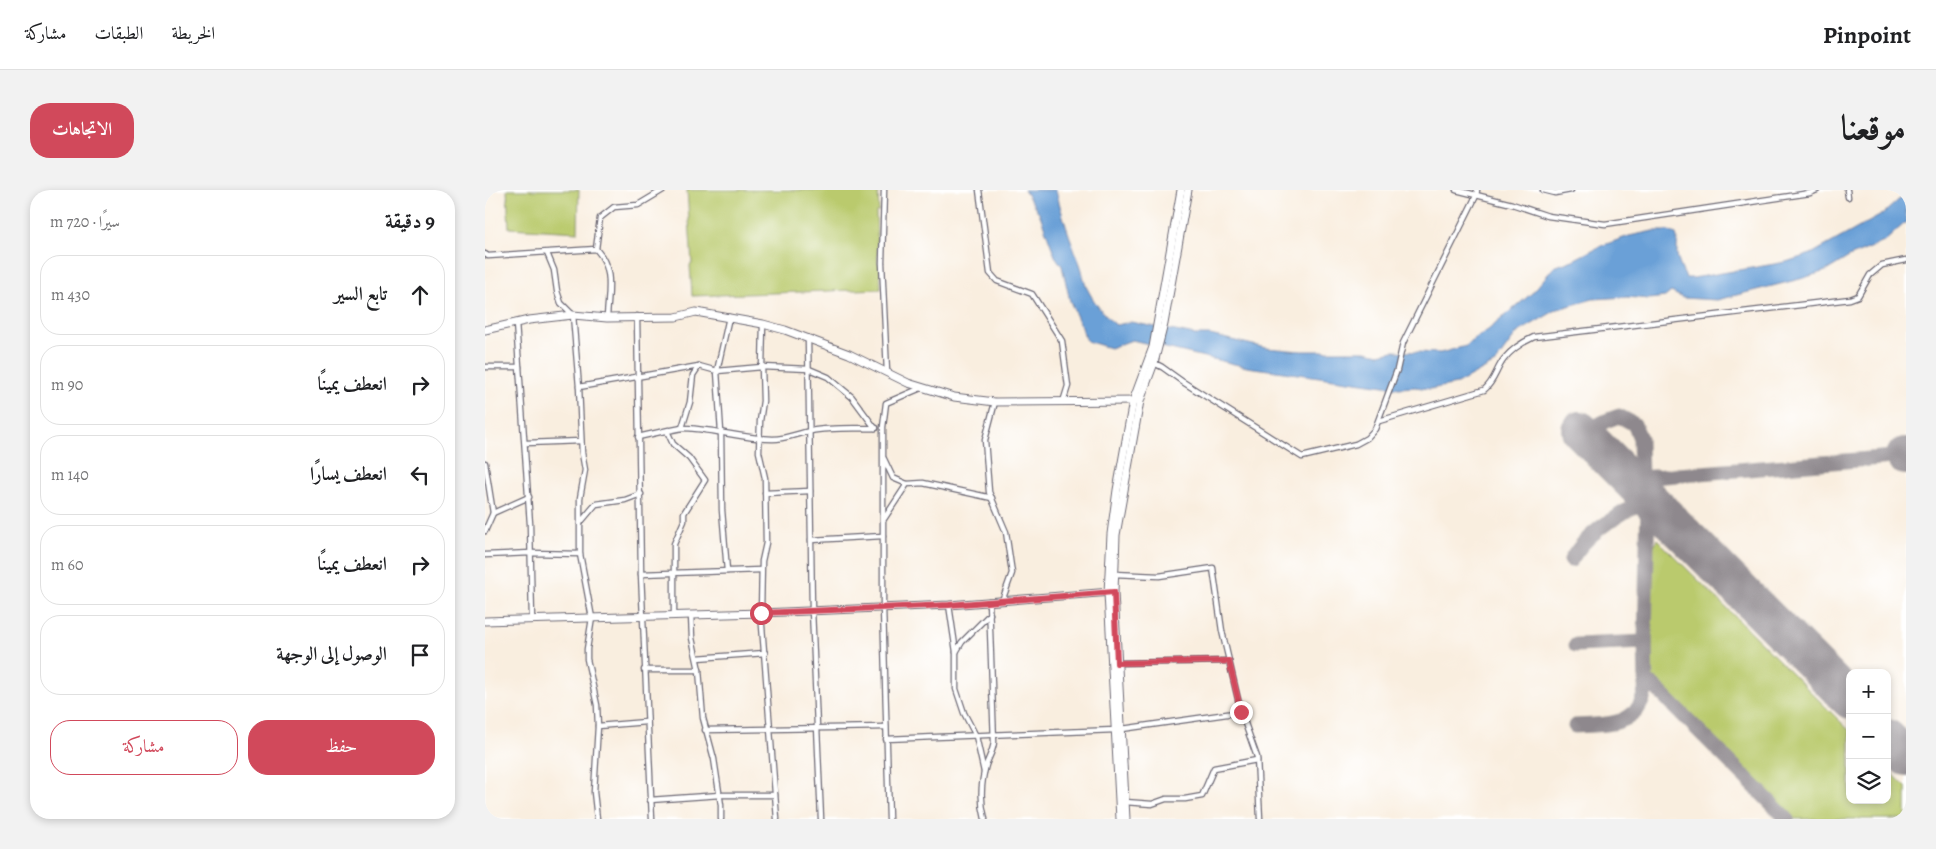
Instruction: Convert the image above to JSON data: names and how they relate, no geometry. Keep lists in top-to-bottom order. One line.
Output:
{"page":{"header":"Pinpoint","nav":["الخريطة","الطبقات","مشاركة"],"title":"موقعنا","buttons":["الاتجاهات",["حفظ","مشاركة"]],"heading":["9 دقيقة","سيرًا · 720 m"],"list":[["تابع السير","430 m"],["انعطف يمينًا","90 m"],["انعطف يسارًا","140 m"],["انعطف يمينًا","60 m"],"الوصول إلى الوجهة"],"map_buttons":["+","−"]}}
